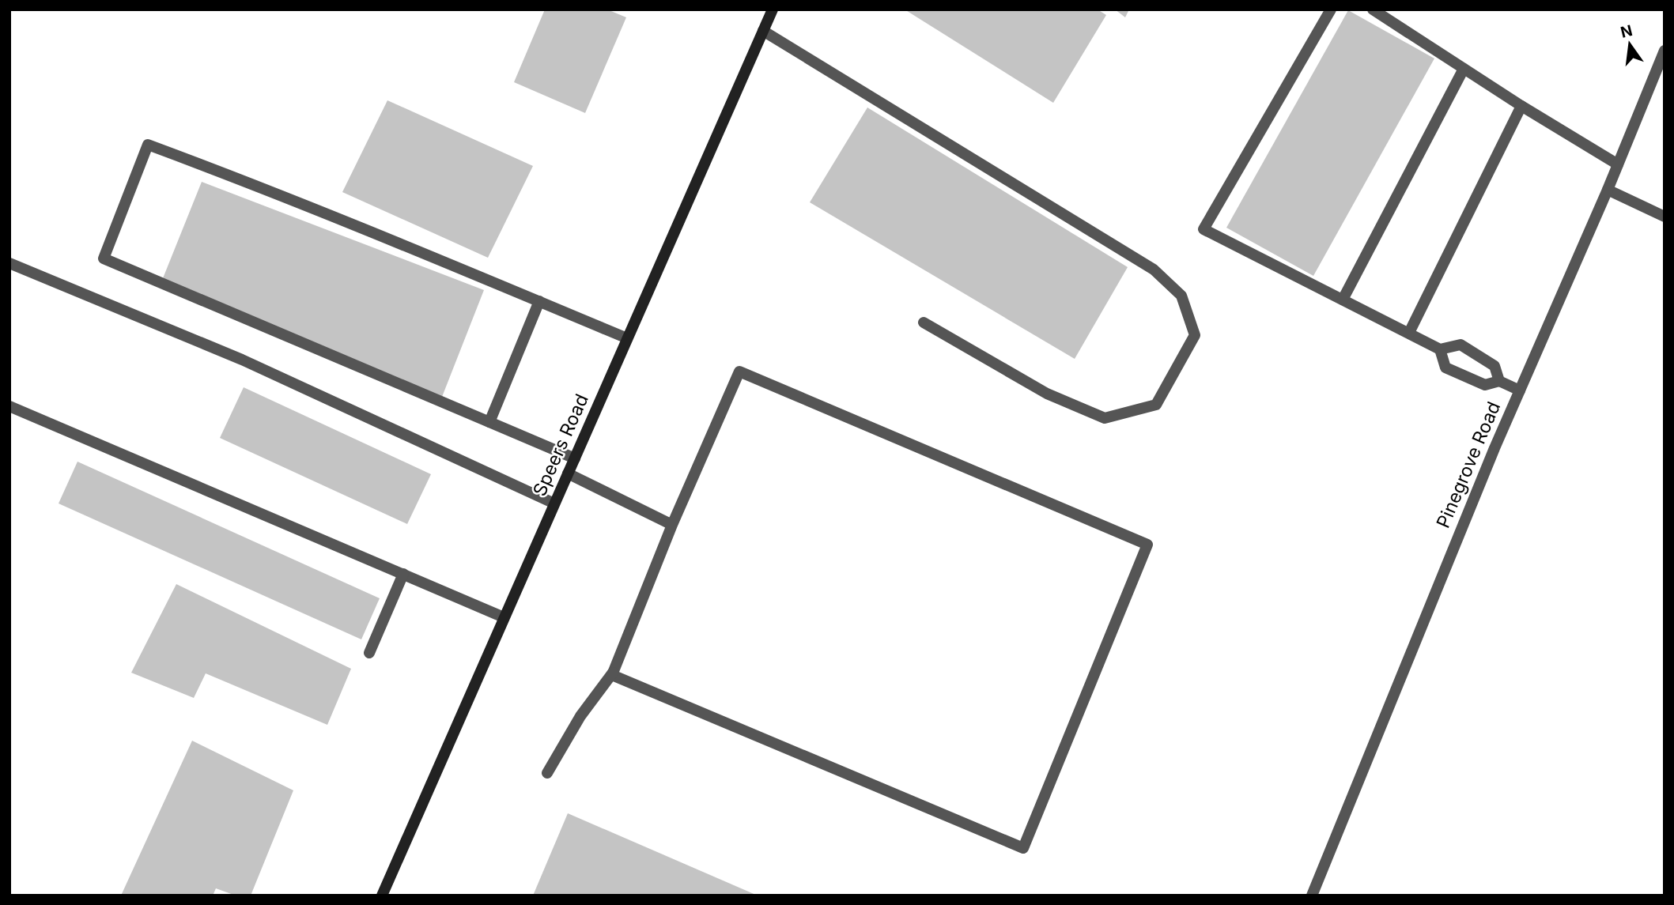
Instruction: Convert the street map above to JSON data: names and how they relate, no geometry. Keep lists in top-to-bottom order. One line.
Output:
{"streets":{"main road":["Speers Road"],"street":["Pinegrove Road"]},"north":"top"}
